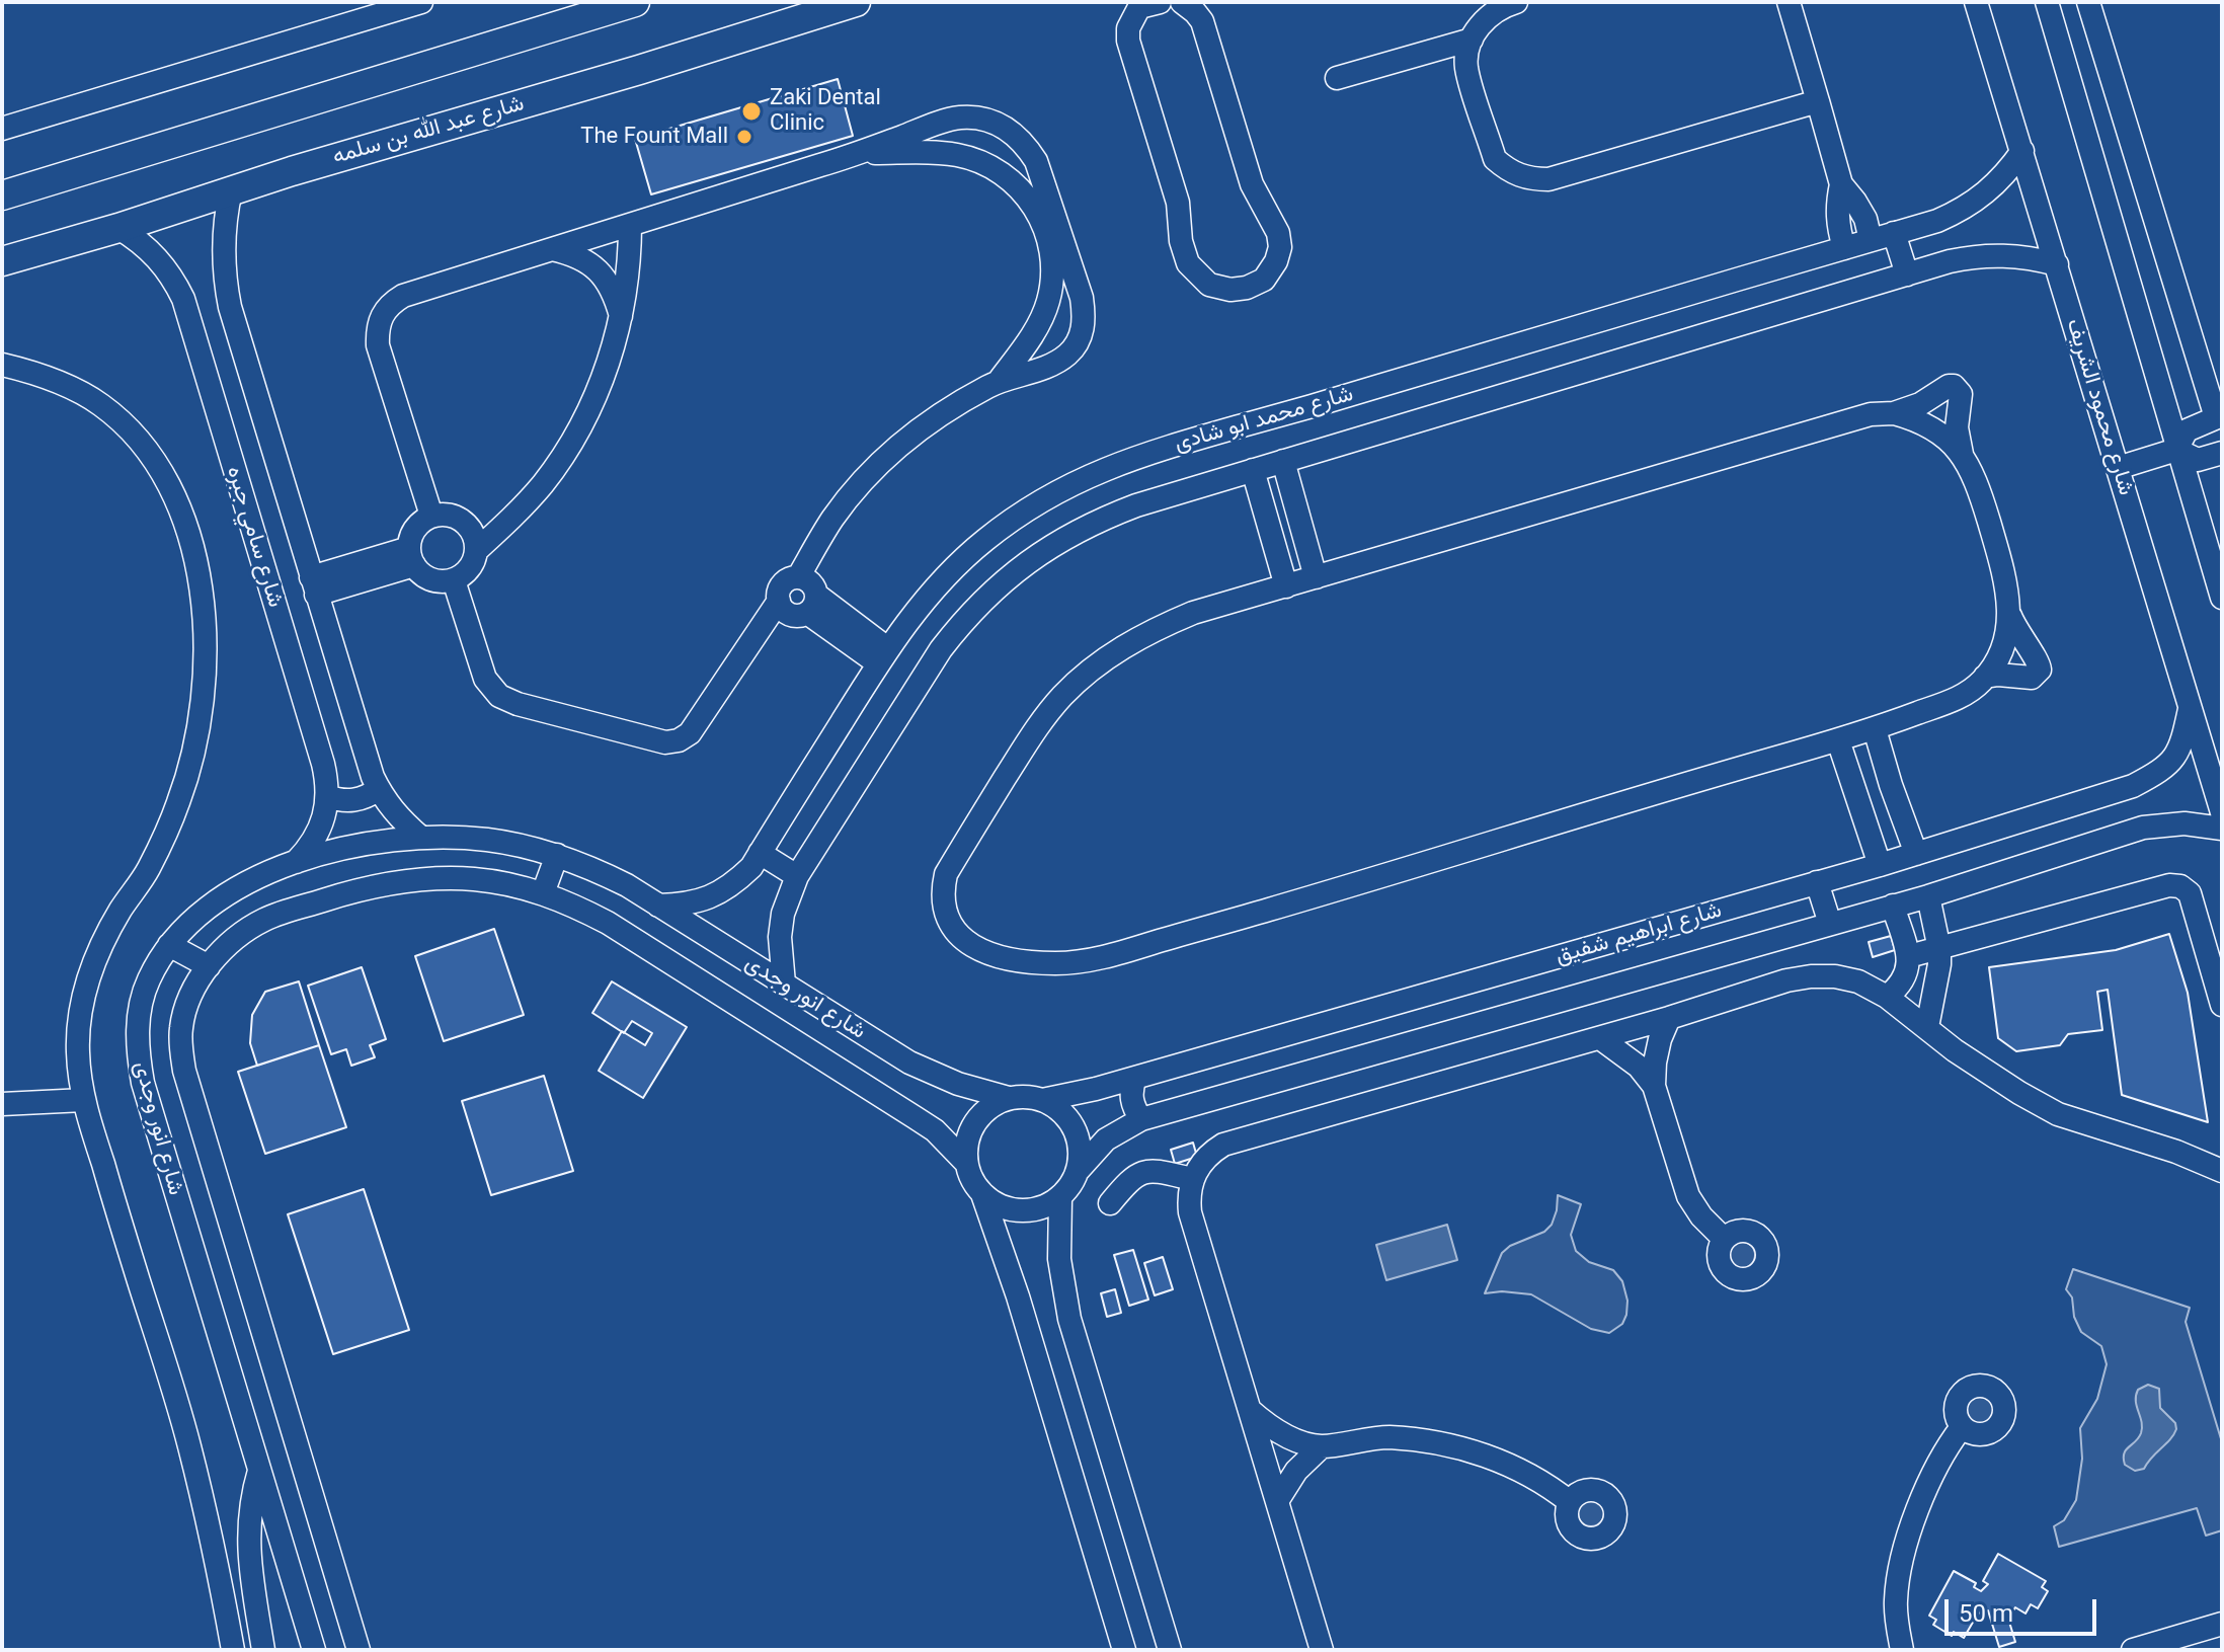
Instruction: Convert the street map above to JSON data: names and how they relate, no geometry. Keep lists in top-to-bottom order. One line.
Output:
{"streets":{"main road":["شارع عبد الله بن سلمه"],"street":["شارع محمود الشريف","شارع محمد ابو شادى","شارع سامي جبره","شارع ابراهيم شفيق","شارع انور وجدى"]},"crossings":[["شارع عبد الله بن سلمه","شارع سامي جبره"],["شارع محمود الشريف","شارع محمد ابو شادى"],["شارع محمود الشريف","شارع ابراهيم شفيق"],["شارع محمد ابو شادى","شارع انور وجدى"],["شارع سامي جبره","شارع انور وجدى"],["شارع ابراهيم شفيق","شارع انور وجدى"]],"places":["Zaki Dental Clinic","The Fount Mall"],"scale_bar":"50 m"}
